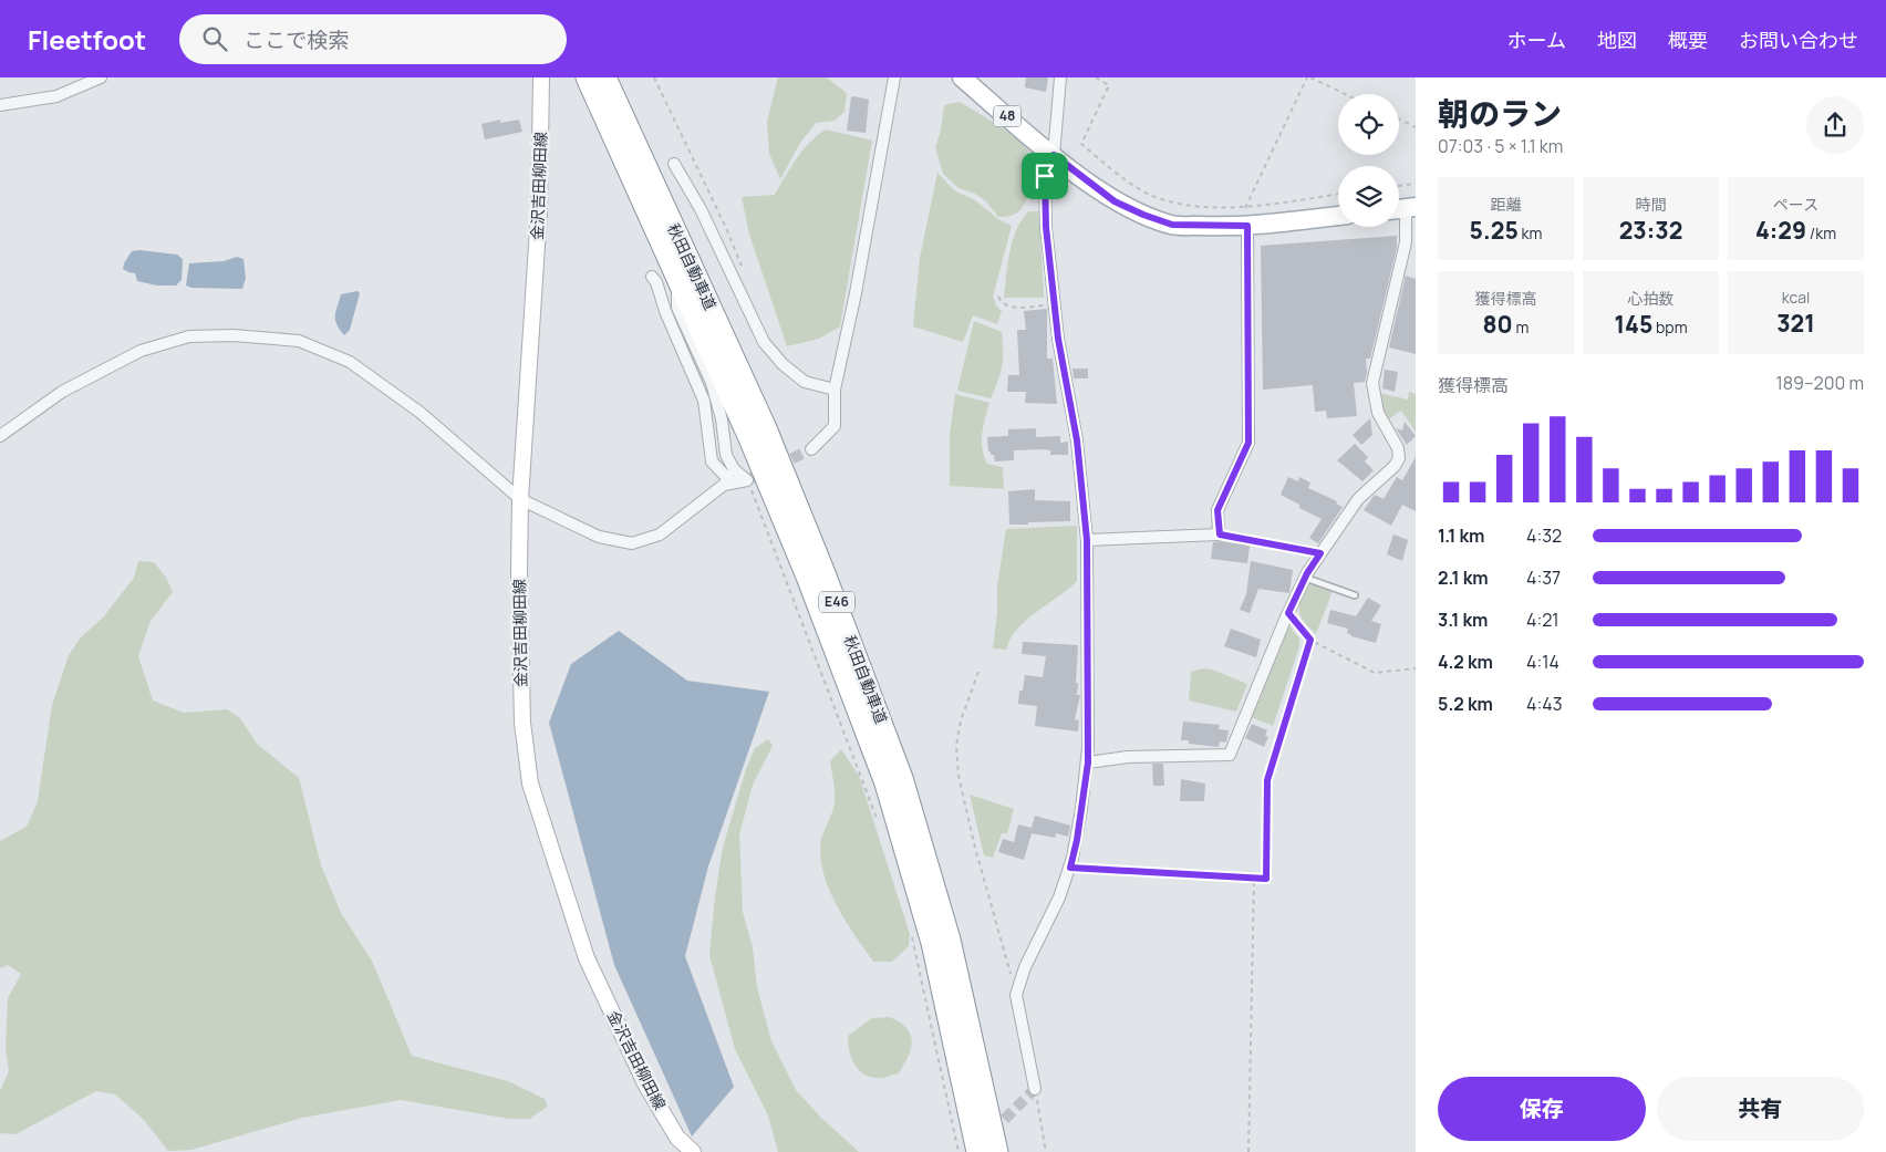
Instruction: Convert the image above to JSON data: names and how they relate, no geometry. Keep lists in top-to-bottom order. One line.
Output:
{"streets":{"highway":["秋田自動車道","E46"],"main road":["48","金沢吉田柳田線"]},"page":{"header":"Fleetfoot","search":"ここで検索","nav":["ホーム","地図","概要","お問い合わせ"],"heading":["朝のラン","07:03 · 5 × 1.1 km"],"stats":[["距離","5.25 km"],["時間","23:32"],["ペース","4:29 /km"],["獲得標高","80 m"],["心拍数","145 bpm"],["kcal","321"]],"chart":["獲得標高","189–200 m"],"list":[{"name":"1.1 km","note":"4:32"},{"name":"2.1 km","note":"4:37"},{"name":"3.1 km","note":"4:21"},{"name":"4.2 km","note":"4:14"},{"name":"5.2 km","note":"4:43"}],"buttons":["保存","共有"]}}
